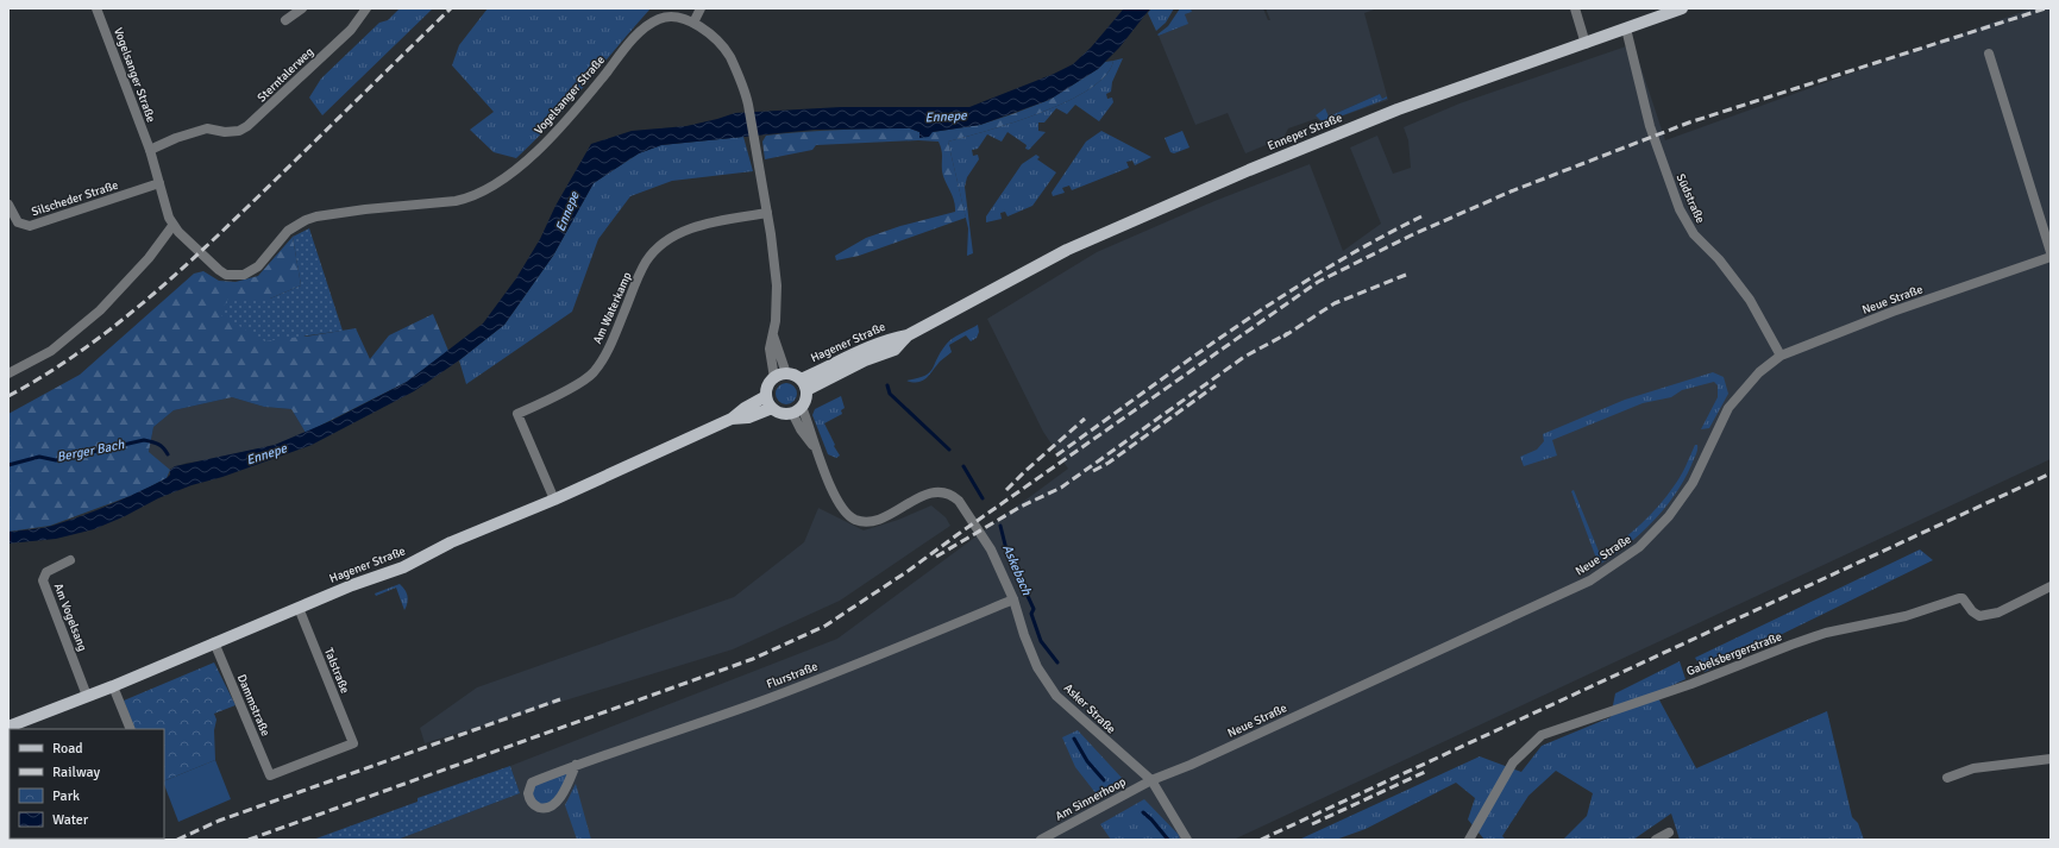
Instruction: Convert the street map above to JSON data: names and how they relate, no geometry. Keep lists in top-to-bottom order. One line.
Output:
{"streets":{"main road":["Enneper Straße","Hagener Straße"],"street":["Vogelsanger Straße","Sterntalerweg","Silscheder Straße","Südstraße","Neue Straße","Am Waterkamp","Am Vogelsang","Gabelsbergerstraße","Talstraße","Flurstraße","Dammstraße","Asker Straße","Am Sinnerhoop"]},"crossings":[["Vogelsanger Straße","Sterntalerweg"],["Vogelsanger Straße","Silscheder Straße"],["Vogelsanger Straße","Am Waterkamp"],["Vogelsanger Straße","Hagener Straße"],["Vogelsanger Straße","Asker Straße"],["Enneper Straße","Südstraße"],["Enneper Straße","Hagener Straße"],["Südstraße","Neue Straße"],["Neue Straße","Asker Straße"],["Neue Straße","Am Sinnerhoop"],["Am Waterkamp","Hagener Straße"],["Hagener Straße","Am Vogelsang"],["Hagener Straße","Talstraße"],["Hagener Straße","Dammstraße"],["Hagener Straße","Asker Straße"],["Talstraße","Dammstraße"],["Flurstraße","Asker Straße"],["Asker Straße","Am Sinnerhoop"]],"water":["Ennepe","Berger Bach","Askebach"],"legend":["Road","Railway","Park","Water"]}
